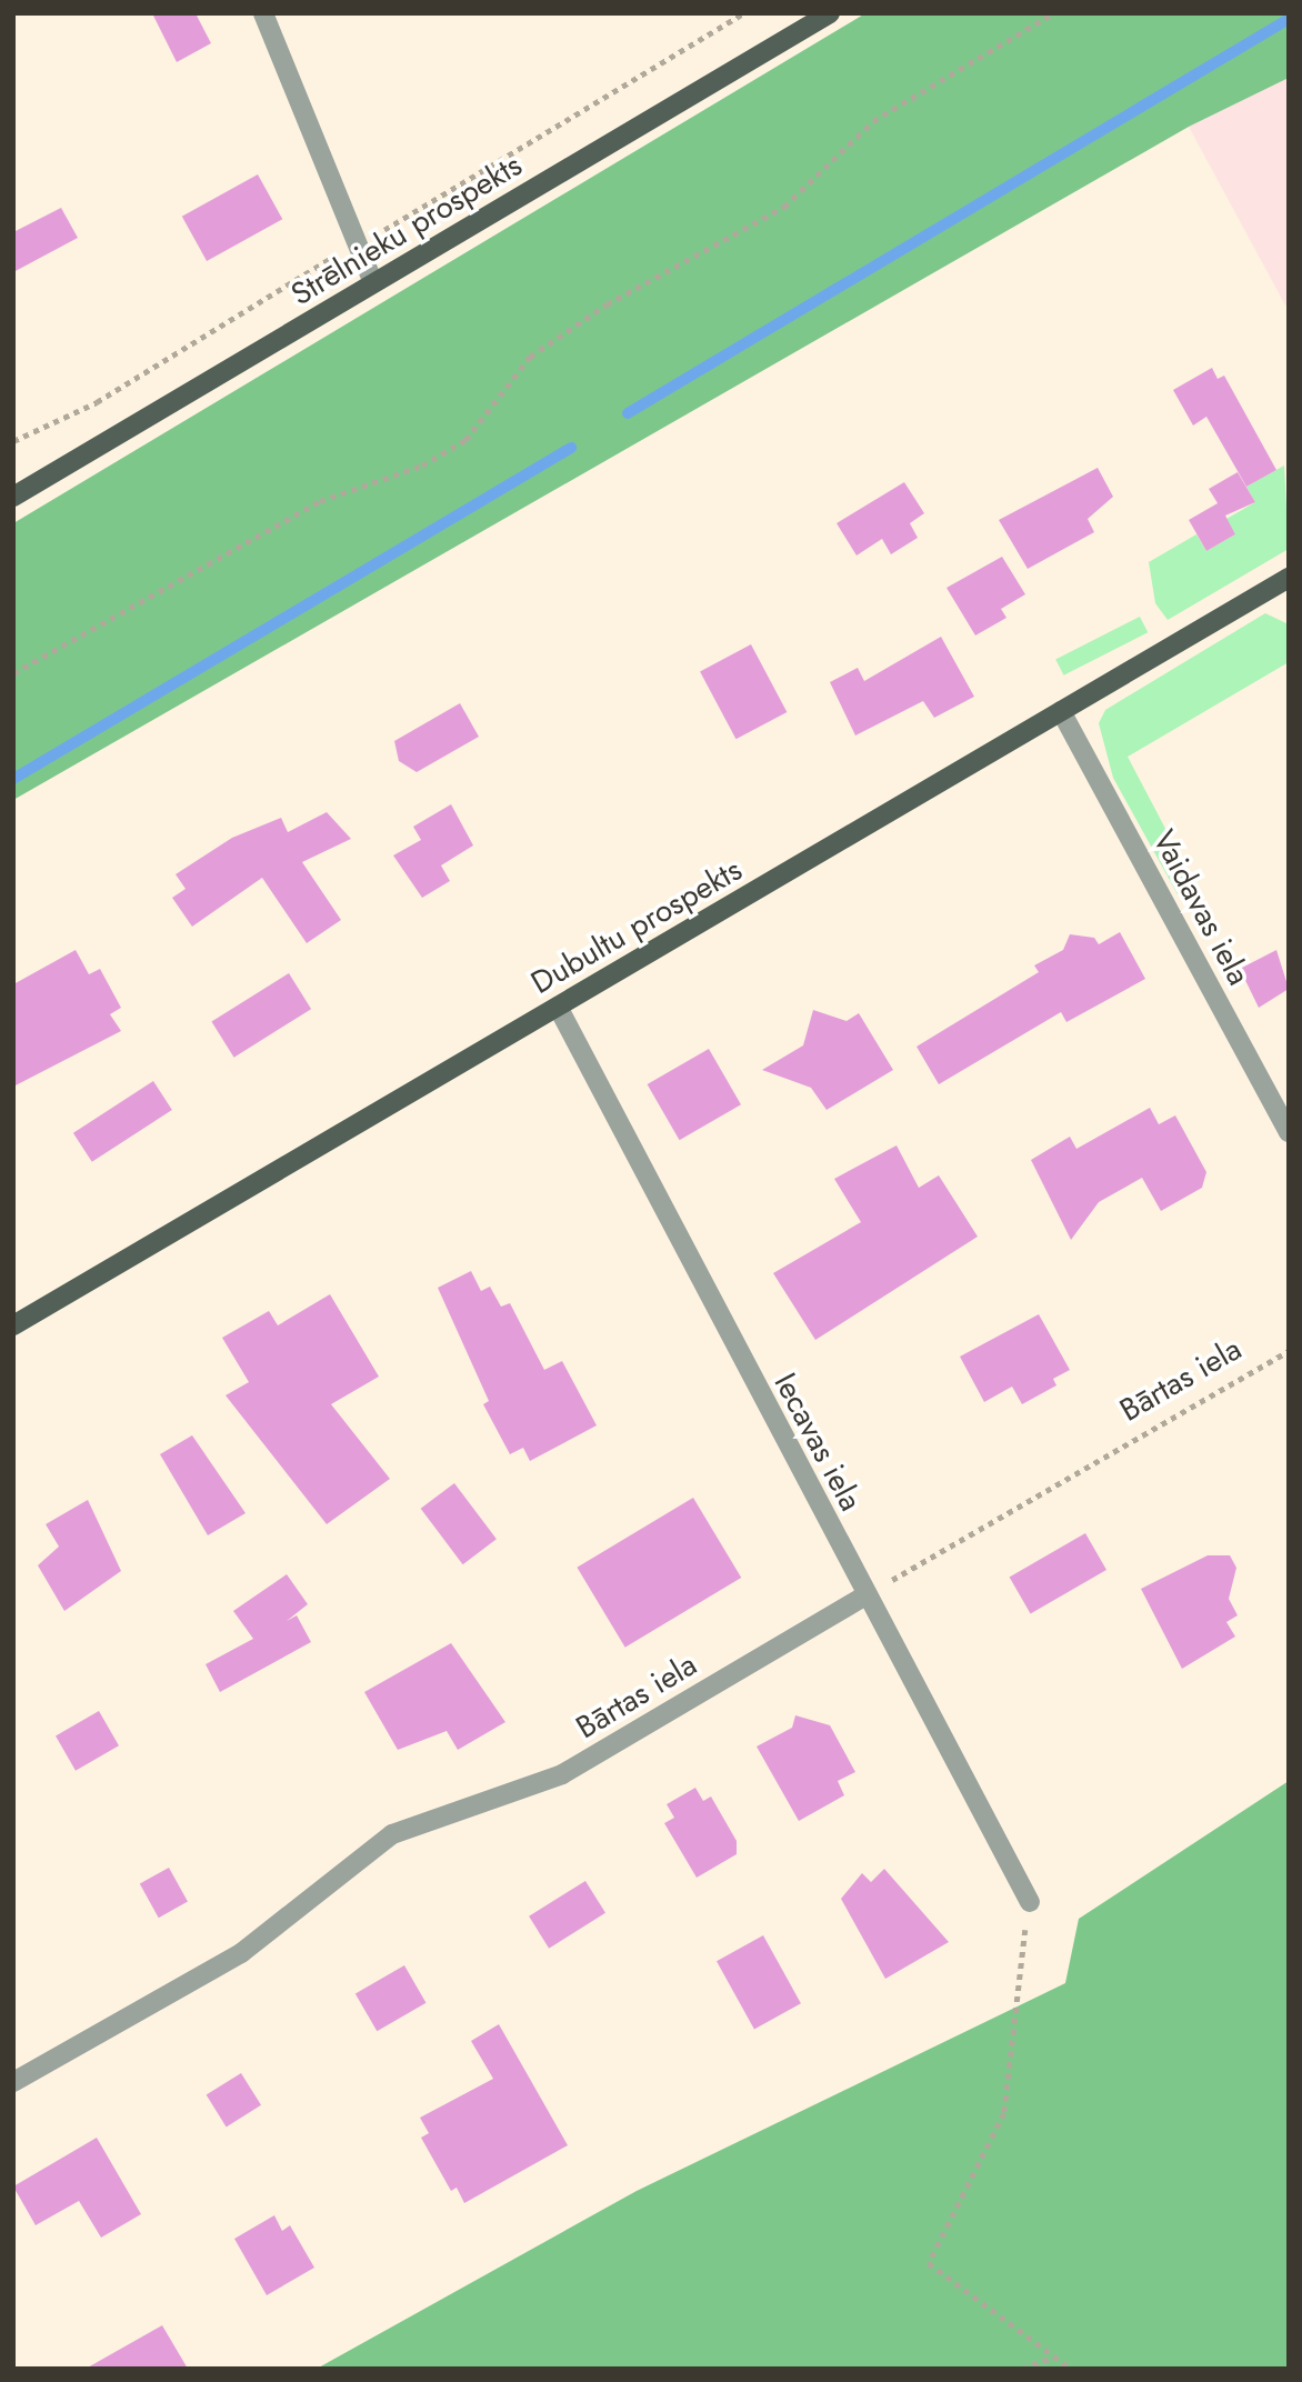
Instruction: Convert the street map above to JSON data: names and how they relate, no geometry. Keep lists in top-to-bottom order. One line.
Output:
{"streets":{"main road":["Strēlnieku prospekts","Dubultu prospekts"],"street":["Vaidavas iela","Bārtas iela","Iecavas iela"]},"crossings":[["Vaidavas iela","Dubultu prospekts"],["Dubultu prospekts","Iecavas iela"],["Bārtas iela","Iecavas iela"]]}
